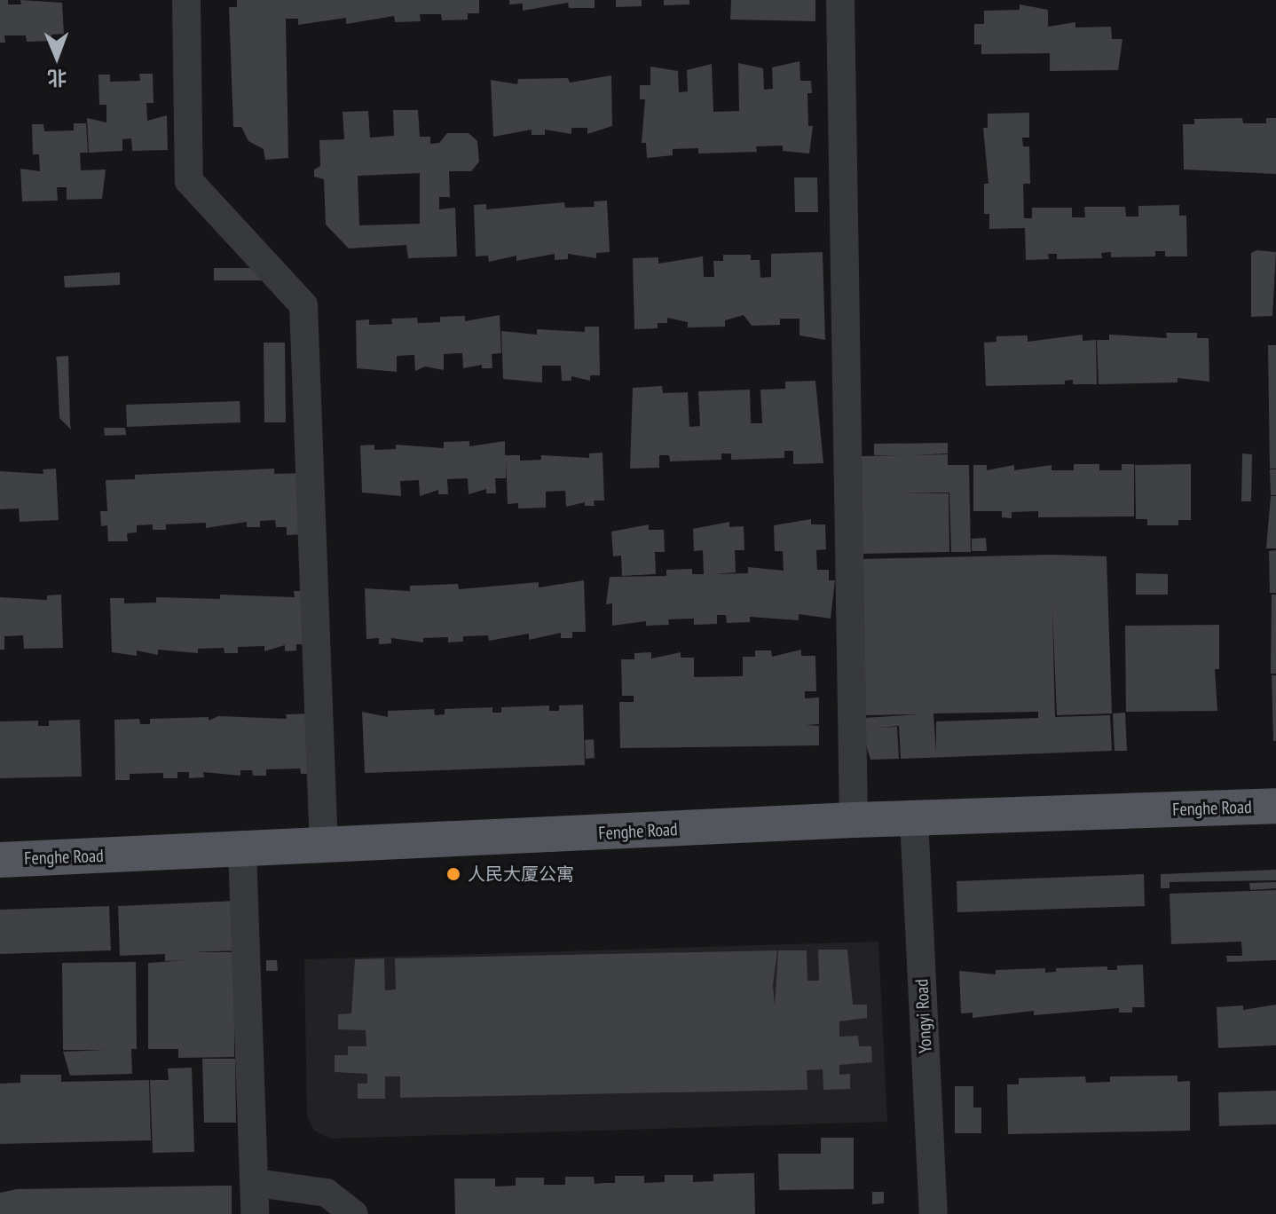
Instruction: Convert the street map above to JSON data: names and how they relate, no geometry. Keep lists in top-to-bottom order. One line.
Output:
{"streets":{"main road":["Fenghe Road"],"street":["Yongyi Road"]},"crossings":[["Fenghe Road","Yongyi Road"]],"places":["人民大厦公寓"],"north":"bottom"}
